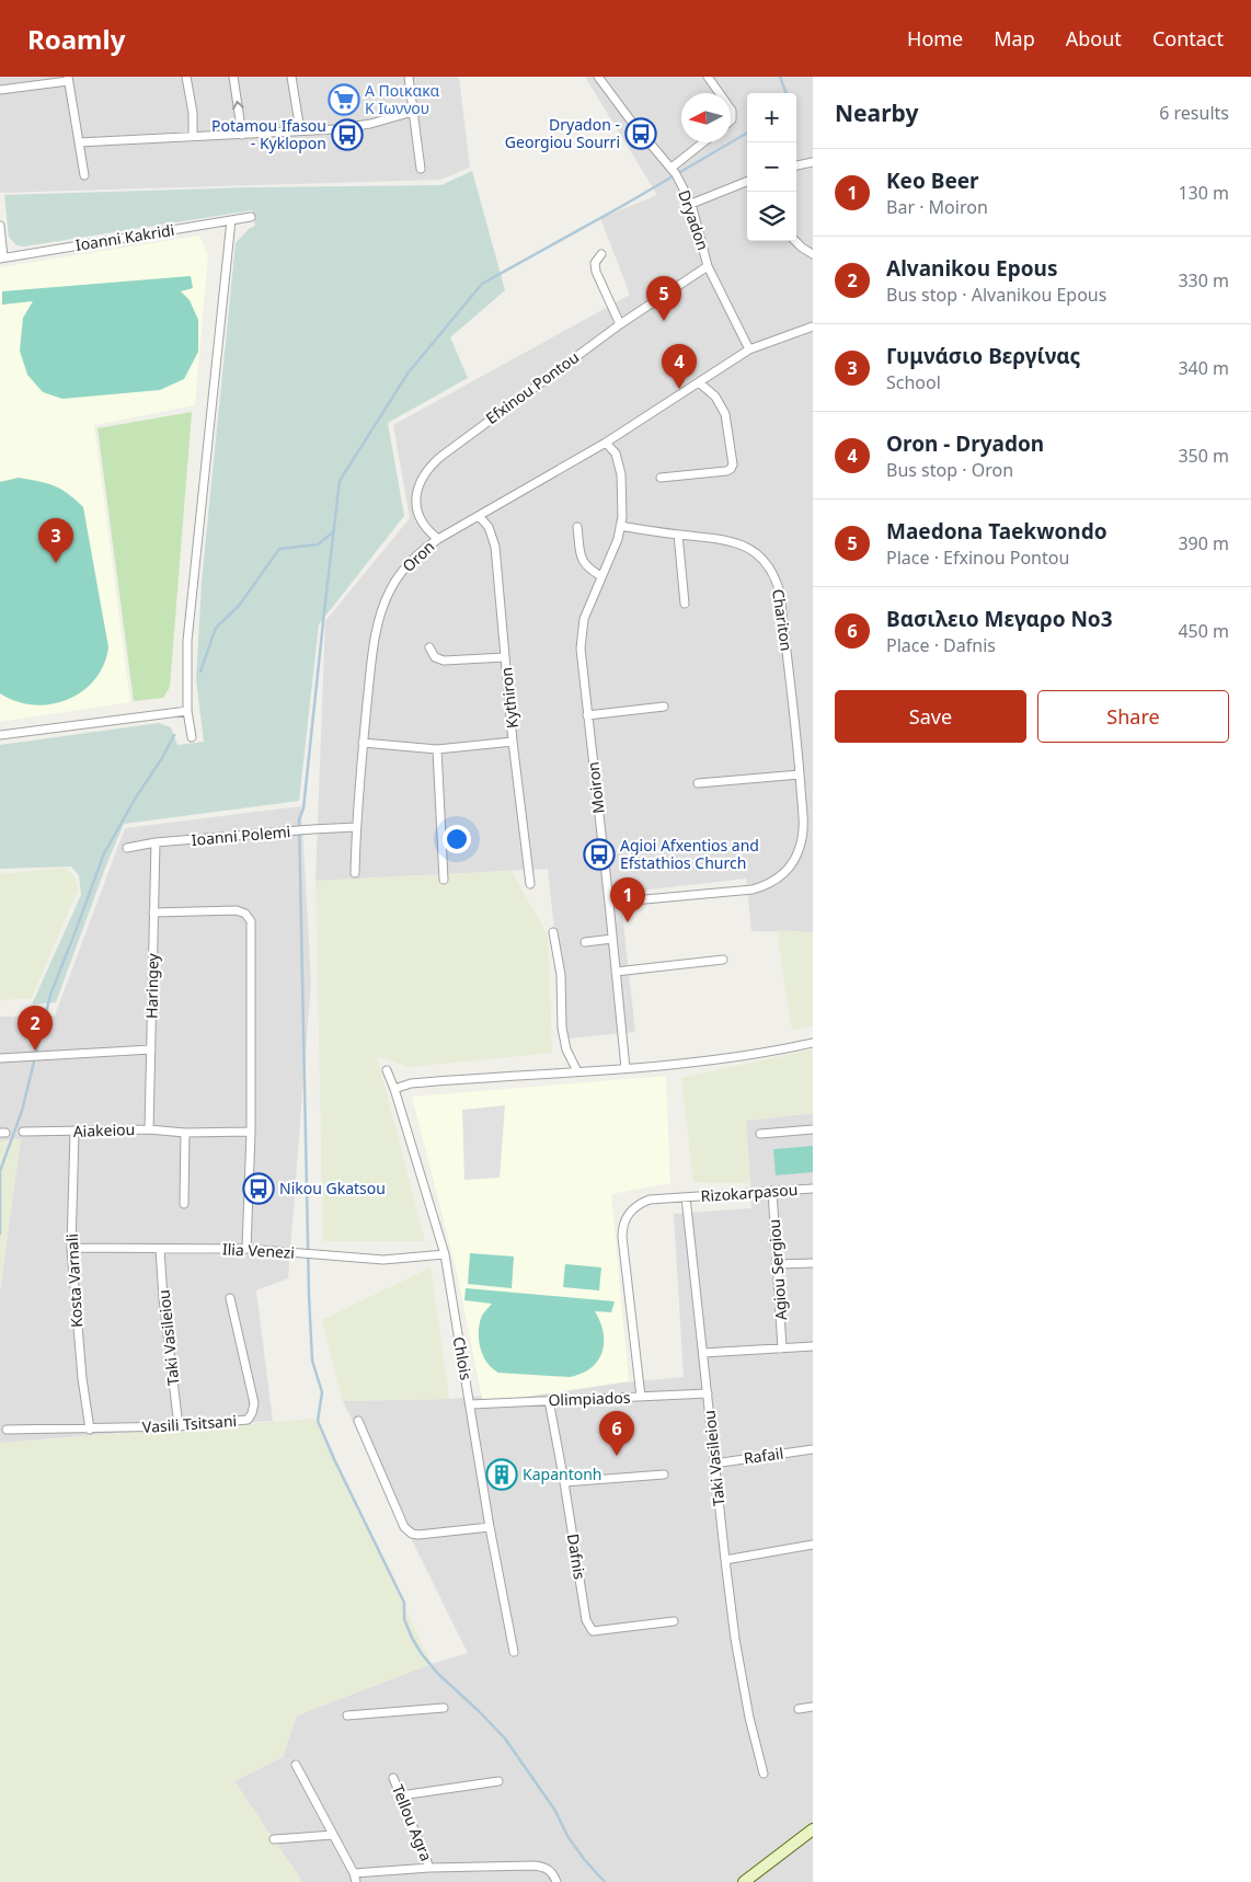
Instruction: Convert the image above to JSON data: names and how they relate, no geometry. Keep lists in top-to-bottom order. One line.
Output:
{"streets":{"street":["Dryadon","Ioanni Kakridi","Efxinou Pontou","Oron","Chariton","Kythiron","Moiron","Ioanni Polemi","Haringey","Aiakeiou","Rizokarpasou","Ilia Venezi","Agiou Sergiou","Kosta Varnali","Taki Vasileiou","Chlois","Olimpiados","Vasili Tsitsani","Rafail","Dafnis","Tellou Agra"]},"crossings":[["Dryadon","Efxinou Pontou"],["Dryadon","Oron"],["Efxinou Pontou","Oron"],["Oron","Kythiron"],["Oron","Moiron"],["Oron","Ioanni Polemi"],["Chariton","Moiron"],["Ioanni Polemi","Haringey"],["Haringey","Aiakeiou"],["Aiakeiou","Kosta Varnali"],["Rizokarpasou","Agiou Sergiou"],["Rizokarpasou","Taki Vasileiou"],["Rizokarpasou","Olimpiados"],["Ilia Venezi","Kosta Varnali"],["Ilia Venezi","Taki Vasileiou"],["Ilia Venezi","Chlois"],["Kosta Varnali","Vasili Tsitsani"],["Taki Vasileiou","Olimpiados"],["Taki Vasileiou","Vasili Tsitsani"],["Taki Vasileiou","Rafail"],["Chlois","Olimpiados"],["Olimpiados","Dafnis"]],"places":{"supermarket":["Α Ποικακα Κ Ιωννου"],"bus stop":["Dryadon - Georgiou Sourri","Potamou Ifasou - Kyklopon","Agioi Afxentios and Efstathios Church","Nikou Gkatsou"],"building":["Kapantonh"]},"north":"left","page":{"header":"Roamly","nav":["Home","Map","About","Contact"],"heading":["Nearby","6 results"],"map_buttons":["+","−"],"list":[{"mark":"1","name":"Keo Beer","note":"Bar · Moiron","value":"130 m"},{"mark":"2","name":"Alvanikou Epous","note":"Bus stop · Alvanikou Epous","value":"330 m"},{"mark":"3","name":"Γυμνάσιο Βεργίνας","note":"School","value":"340 m"},{"mark":"4","name":"Oron - Dryadon","note":"Bus stop · Oron","value":"350 m"},{"mark":"5","name":"Maedona Taekwondo","note":"Place · Efxinou Pontou","value":"390 m"},{"mark":"6","name":"Βασιλειο Μεγαρο Νο3","note":"Place · Dafnis","value":"450 m"}],"pins":["5","4","3","1","2","6"],"buttons":["Save","Share"]}}
